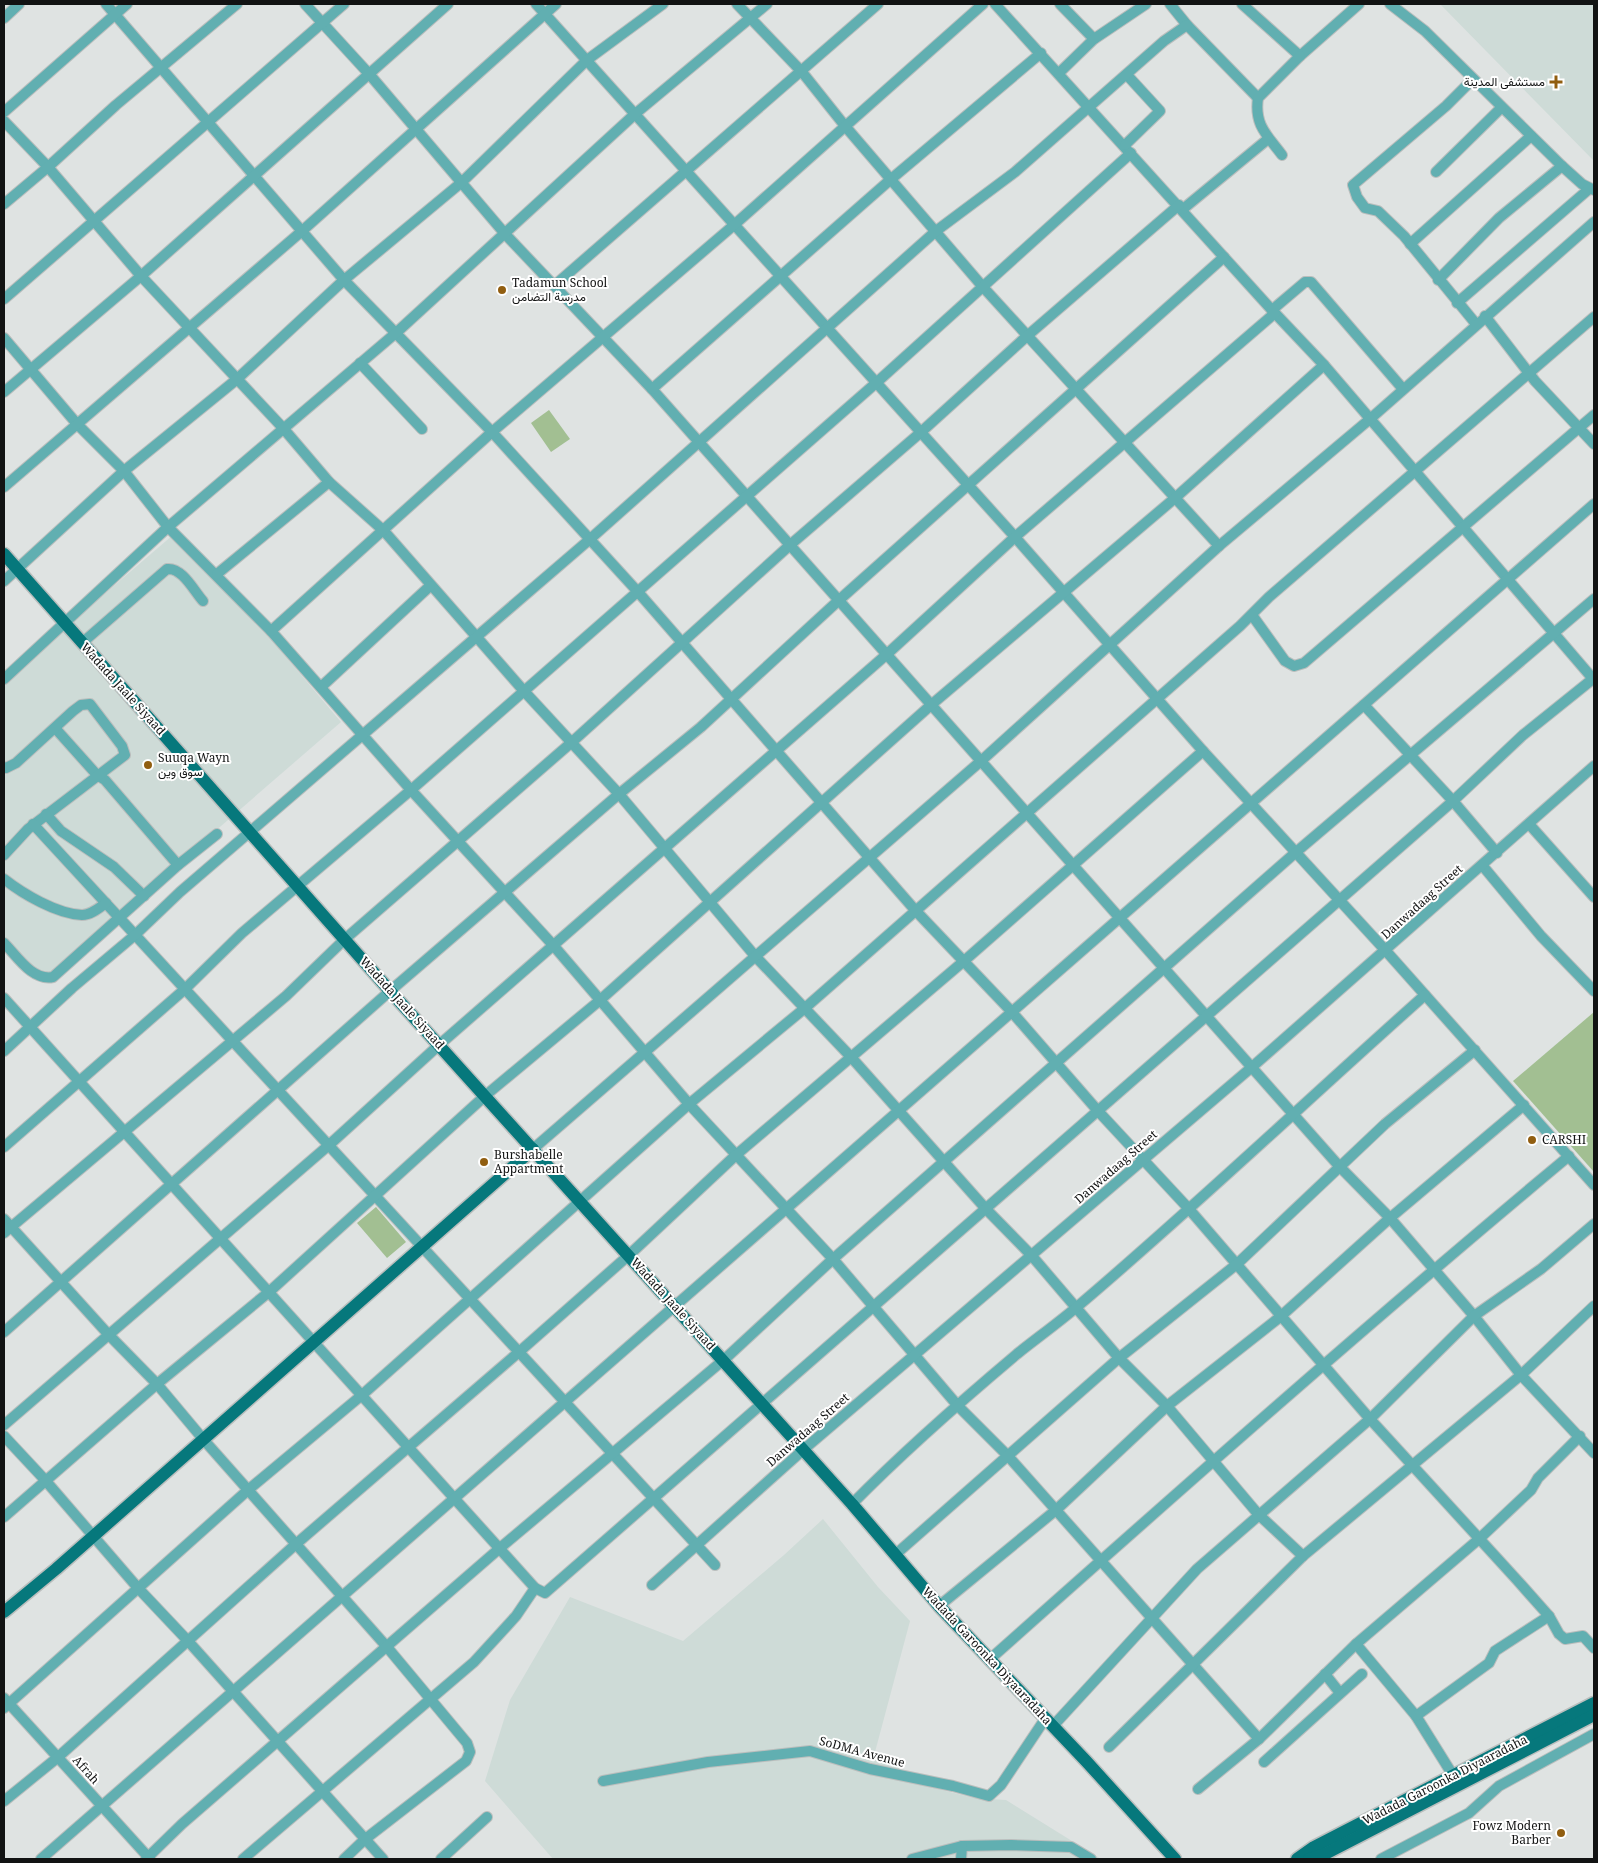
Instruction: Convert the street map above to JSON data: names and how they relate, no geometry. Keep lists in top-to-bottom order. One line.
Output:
{"streets":{"main road":["Wadada Jaale Siyaad","Wadada Garoonka Diyaaradaha"],"street":["Danwadaag Street","SoDMA Avenue","Afrah"]},"crossings":[["Wadada Jaale Siyaad","Danwadaag Street"],["Wadada Jaale Siyaad","Wadada Garoonka Diyaaradaha"],["Danwadaag Street","Wadada Garoonka Diyaaradaha"],["Wadada Garoonka Diyaaradaha","SoDMA Avenue"]],"places":{"health":["مستشفى المدينة"],"other":["Tadamun School مدرسة التضامن","Suuqa Wayn سوق وين","CARSHI","Burshabelle Appartment","Fowz Modern Barber"]}}
